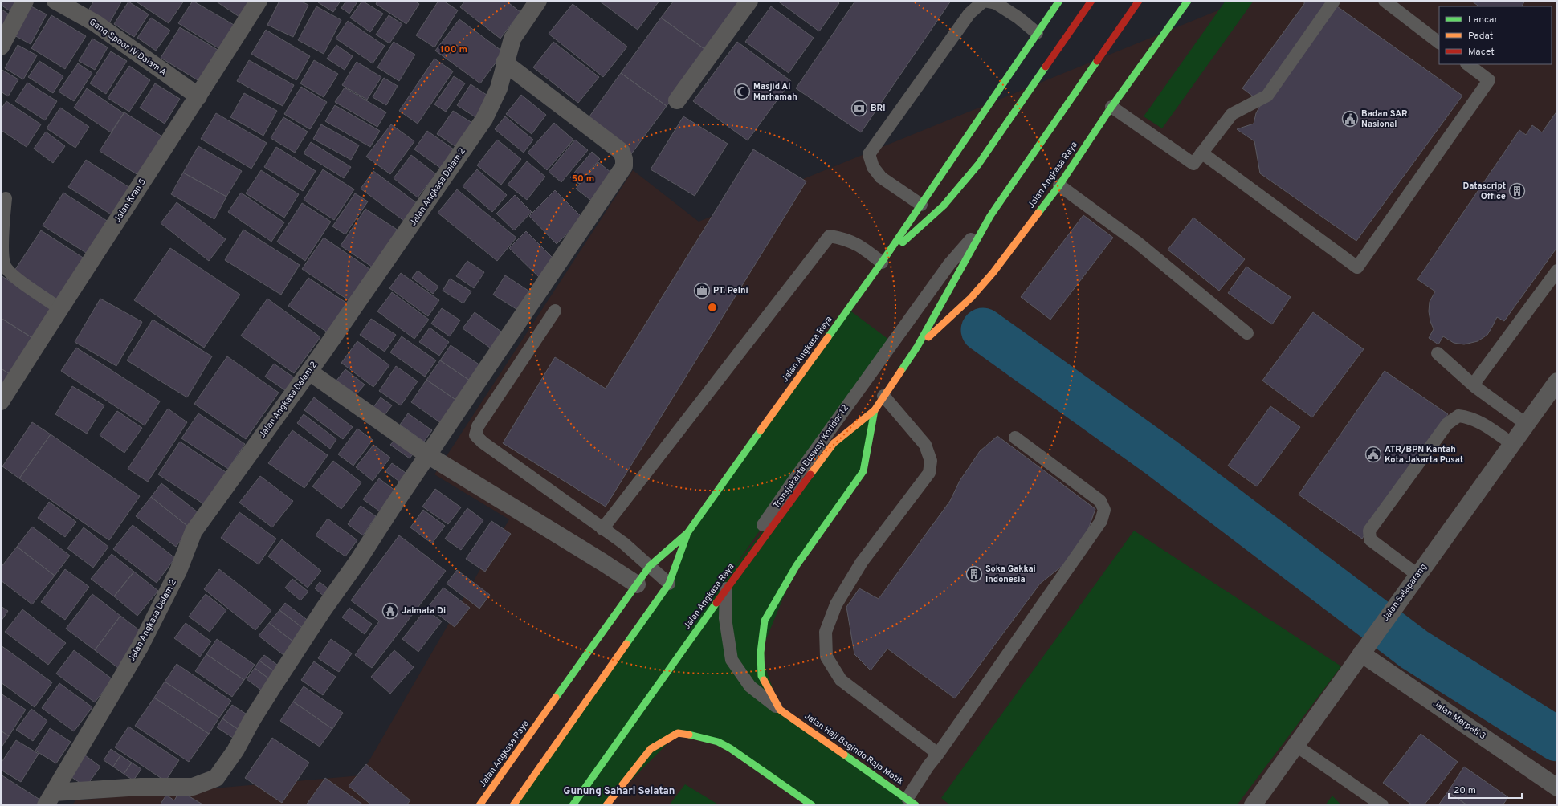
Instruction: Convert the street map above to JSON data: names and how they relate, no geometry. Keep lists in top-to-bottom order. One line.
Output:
{"streets":{"main road":["Jalan Angkasa Raya","Jalan Haji Bagindo Rajo Motik"],"street":["Gang Spoor IV Dalam A","Jalan Angkasa Dalam 2","Jalan Kran 5","Jalan Selaparang","Jalan Merpati 3"],"lane":["Transjakarta Busway Koridor 12"]},"crossings":[["Gang Spoor IV Dalam A","Jalan Kran 5"],["Jalan Angkasa Raya","Transjakarta Busway Koridor 12"],["Jalan Angkasa Raya","Jalan Haji Bagindo Rajo Motik"],["Transjakarta Busway Koridor 12","Jalan Haji Bagindo Rajo Motik"],["Jalan Selaparang","Jalan Merpati 3"]],"districts":["Gunung Sahari Selatan"],"places":{"mosque":["Masjid Al Marhamah"],"bank":["BRI"],"public building":["Badan SAR Nasional","ATR/BPN Kantah Kota Jakarta Pusat"],"building":["Datascript Office","Soka Gakkai Indonesia"],"office":["PT. Pelni"],"temple":["Jaimata Di"]},"legend":["Lancar","Padat","Macet"],"scale_bar":"20 m","rings":["100 m","50 m"]}
